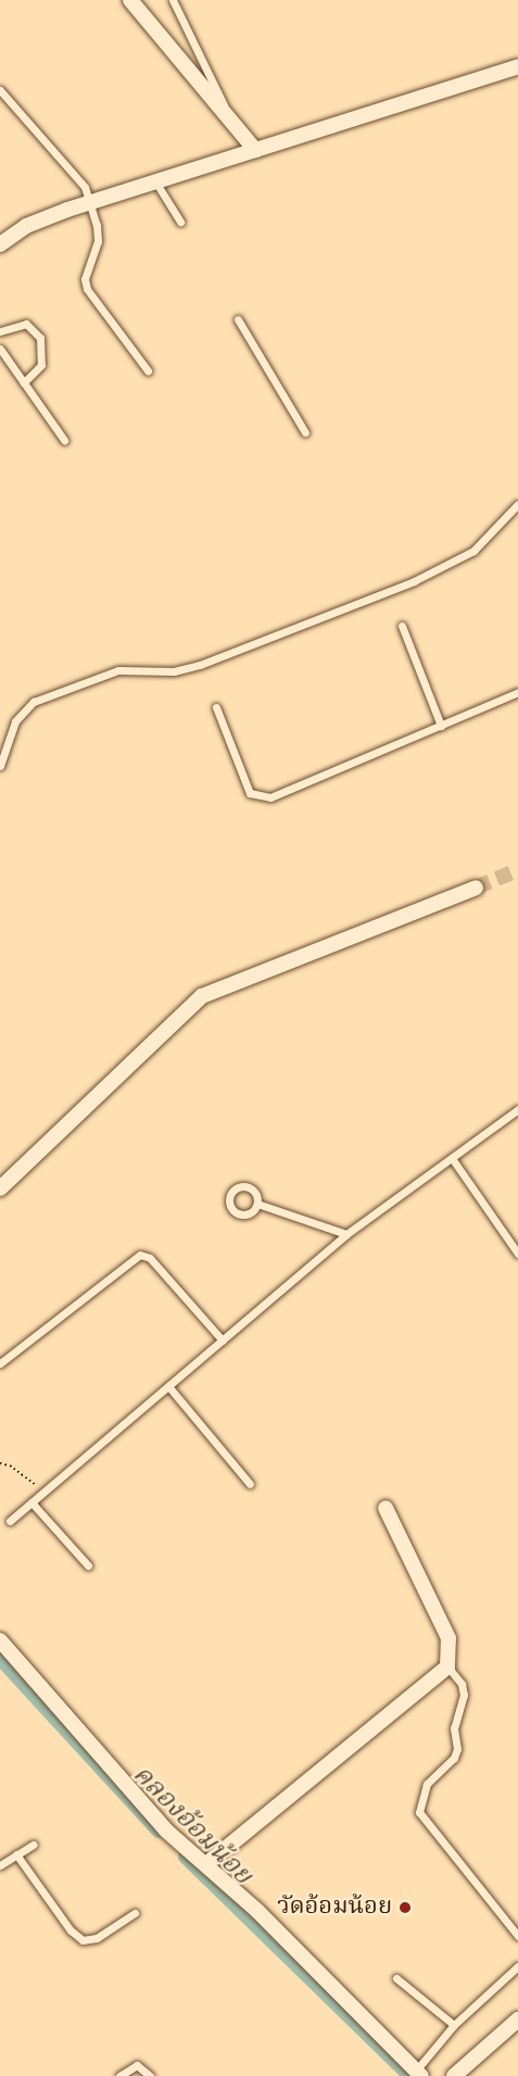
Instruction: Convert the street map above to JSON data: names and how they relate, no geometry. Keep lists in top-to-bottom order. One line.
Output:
{"water":["คลองอ้อมน้อย"],"places":["วัดอ้อมน้อย"]}
